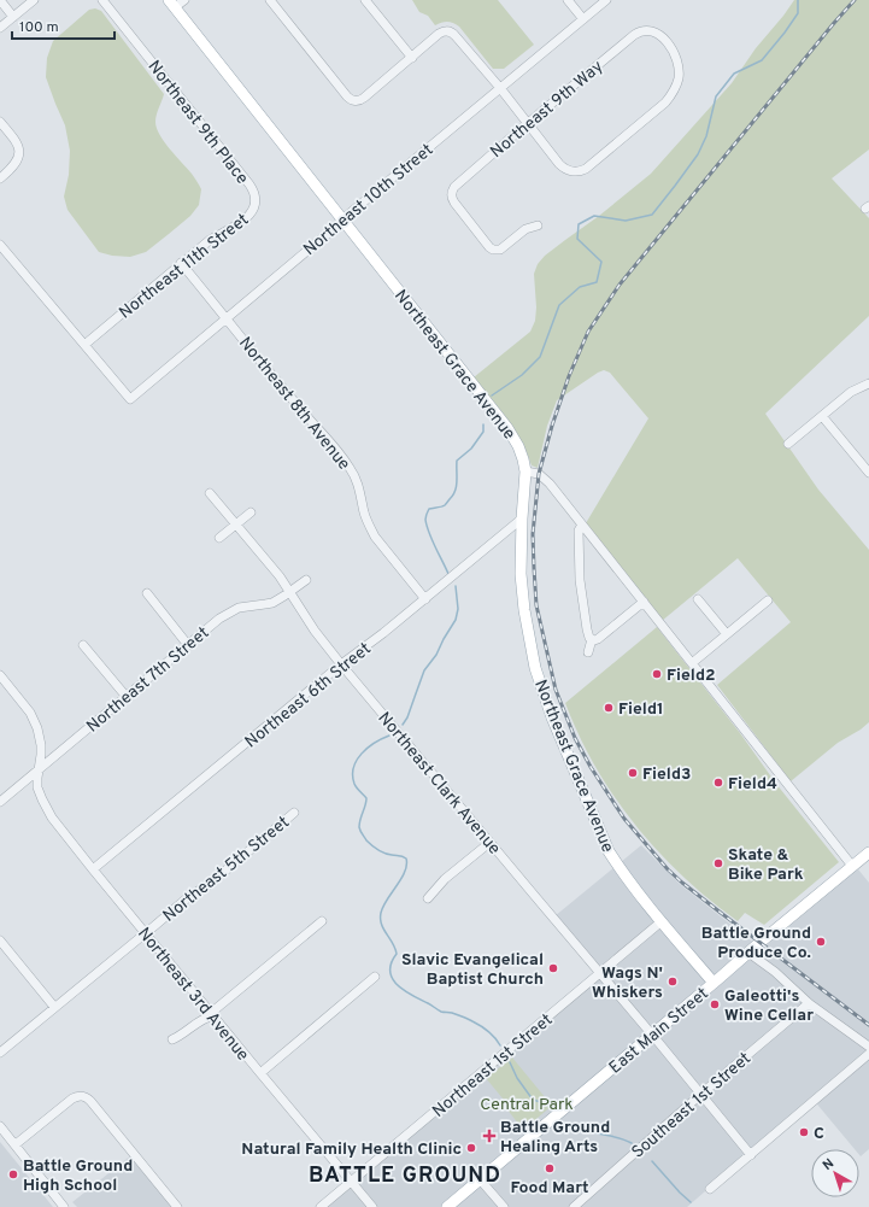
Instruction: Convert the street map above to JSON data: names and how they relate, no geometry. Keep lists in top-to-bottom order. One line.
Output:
{"streets":{"main road":["Northeast Grace Avenue","East Main Street"],"street":["Northeast 9th Way","Northeast 9th Place","Northeast 10th Street","Northeast 11th Street","Northeast 8th Avenue","Northeast 7th Street","Northeast 6th Street","Northeast Clark Avenue","Northeast 5th Street","Northeast 3rd Avenue","Northeast 1st Street","Southeast 1st Street"]},"crossings":[["Northeast 9th Place","Northeast 11th Street"],["Northeast 10th Street","Northeast 11th Street"],["Northeast 10th Street","Northeast Grace Avenue"],["Northeast 10th Street","Northeast 8th Avenue"],["Northeast 11th Street","Northeast 8th Avenue"],["Northeast Grace Avenue","Northeast 6th Street"],["Northeast Grace Avenue","East Main Street"],["Northeast Grace Avenue","Northeast 1st Street"],["Northeast 8th Avenue","Northeast 6th Street"],["Northeast 7th Street","Northeast Clark Avenue"],["Northeast 7th Street","Northeast 3rd Avenue"],["Northeast 6th Street","Northeast Clark Avenue"],["Northeast 6th Street","Northeast 3rd Avenue"],["Northeast Clark Avenue","East Main Street"],["Northeast Clark Avenue","Northeast 1st Street"],["Northeast Clark Avenue","Southeast 1st Street"],["Northeast 5th Street","Northeast 3rd Avenue"],["Northeast 3rd Avenue","Northeast 1st Street"]],"districts":["BATTLE GROUND"],"parks":["Central Park"],"places":{"other":["Field2","Field1","Field3","Field4","Skate & Bike Park","Battle Ground Produce Co.","Slavic Evangelical Baptist Church","Wags N' Whiskers","Galeotti's Wine Cellar","C","Natural Family Health Clinic","Food Mart","Battle Ground High School"],"health":["Battle Ground Healing Arts"]},"scale_bar":"100 m","north":"top left"}
